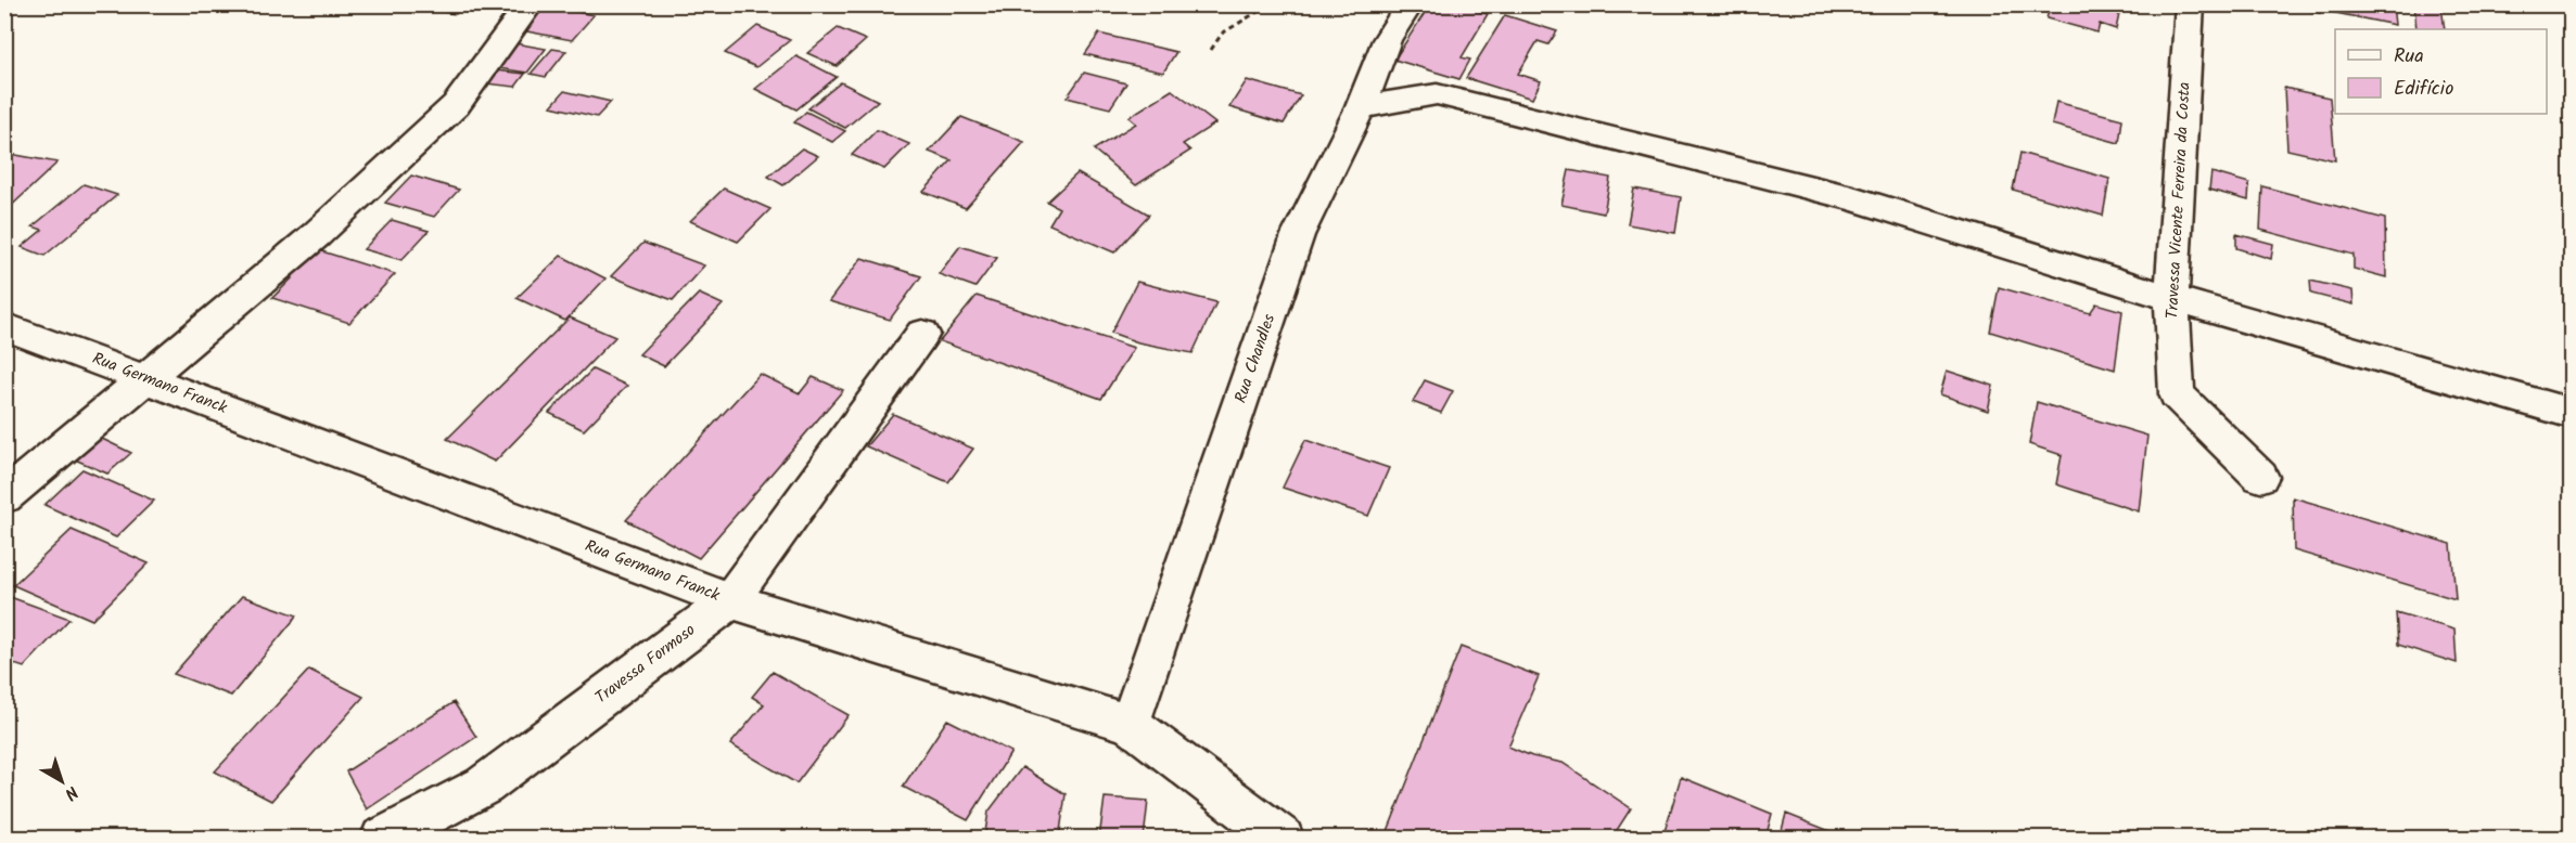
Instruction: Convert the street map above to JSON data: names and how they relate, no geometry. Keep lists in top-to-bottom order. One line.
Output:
{"streets":{"street":["Travessa Vicente Ferreira da Costa","Rua Chandles","Rua Germano Franck","Travessa Formoso"]},"crossings":[["Rua Chandles","Rua Germano Franck"],["Rua Germano Franck","Travessa Formoso"]],"legend":["Rua","Edifício"],"north":"bottom right"}
